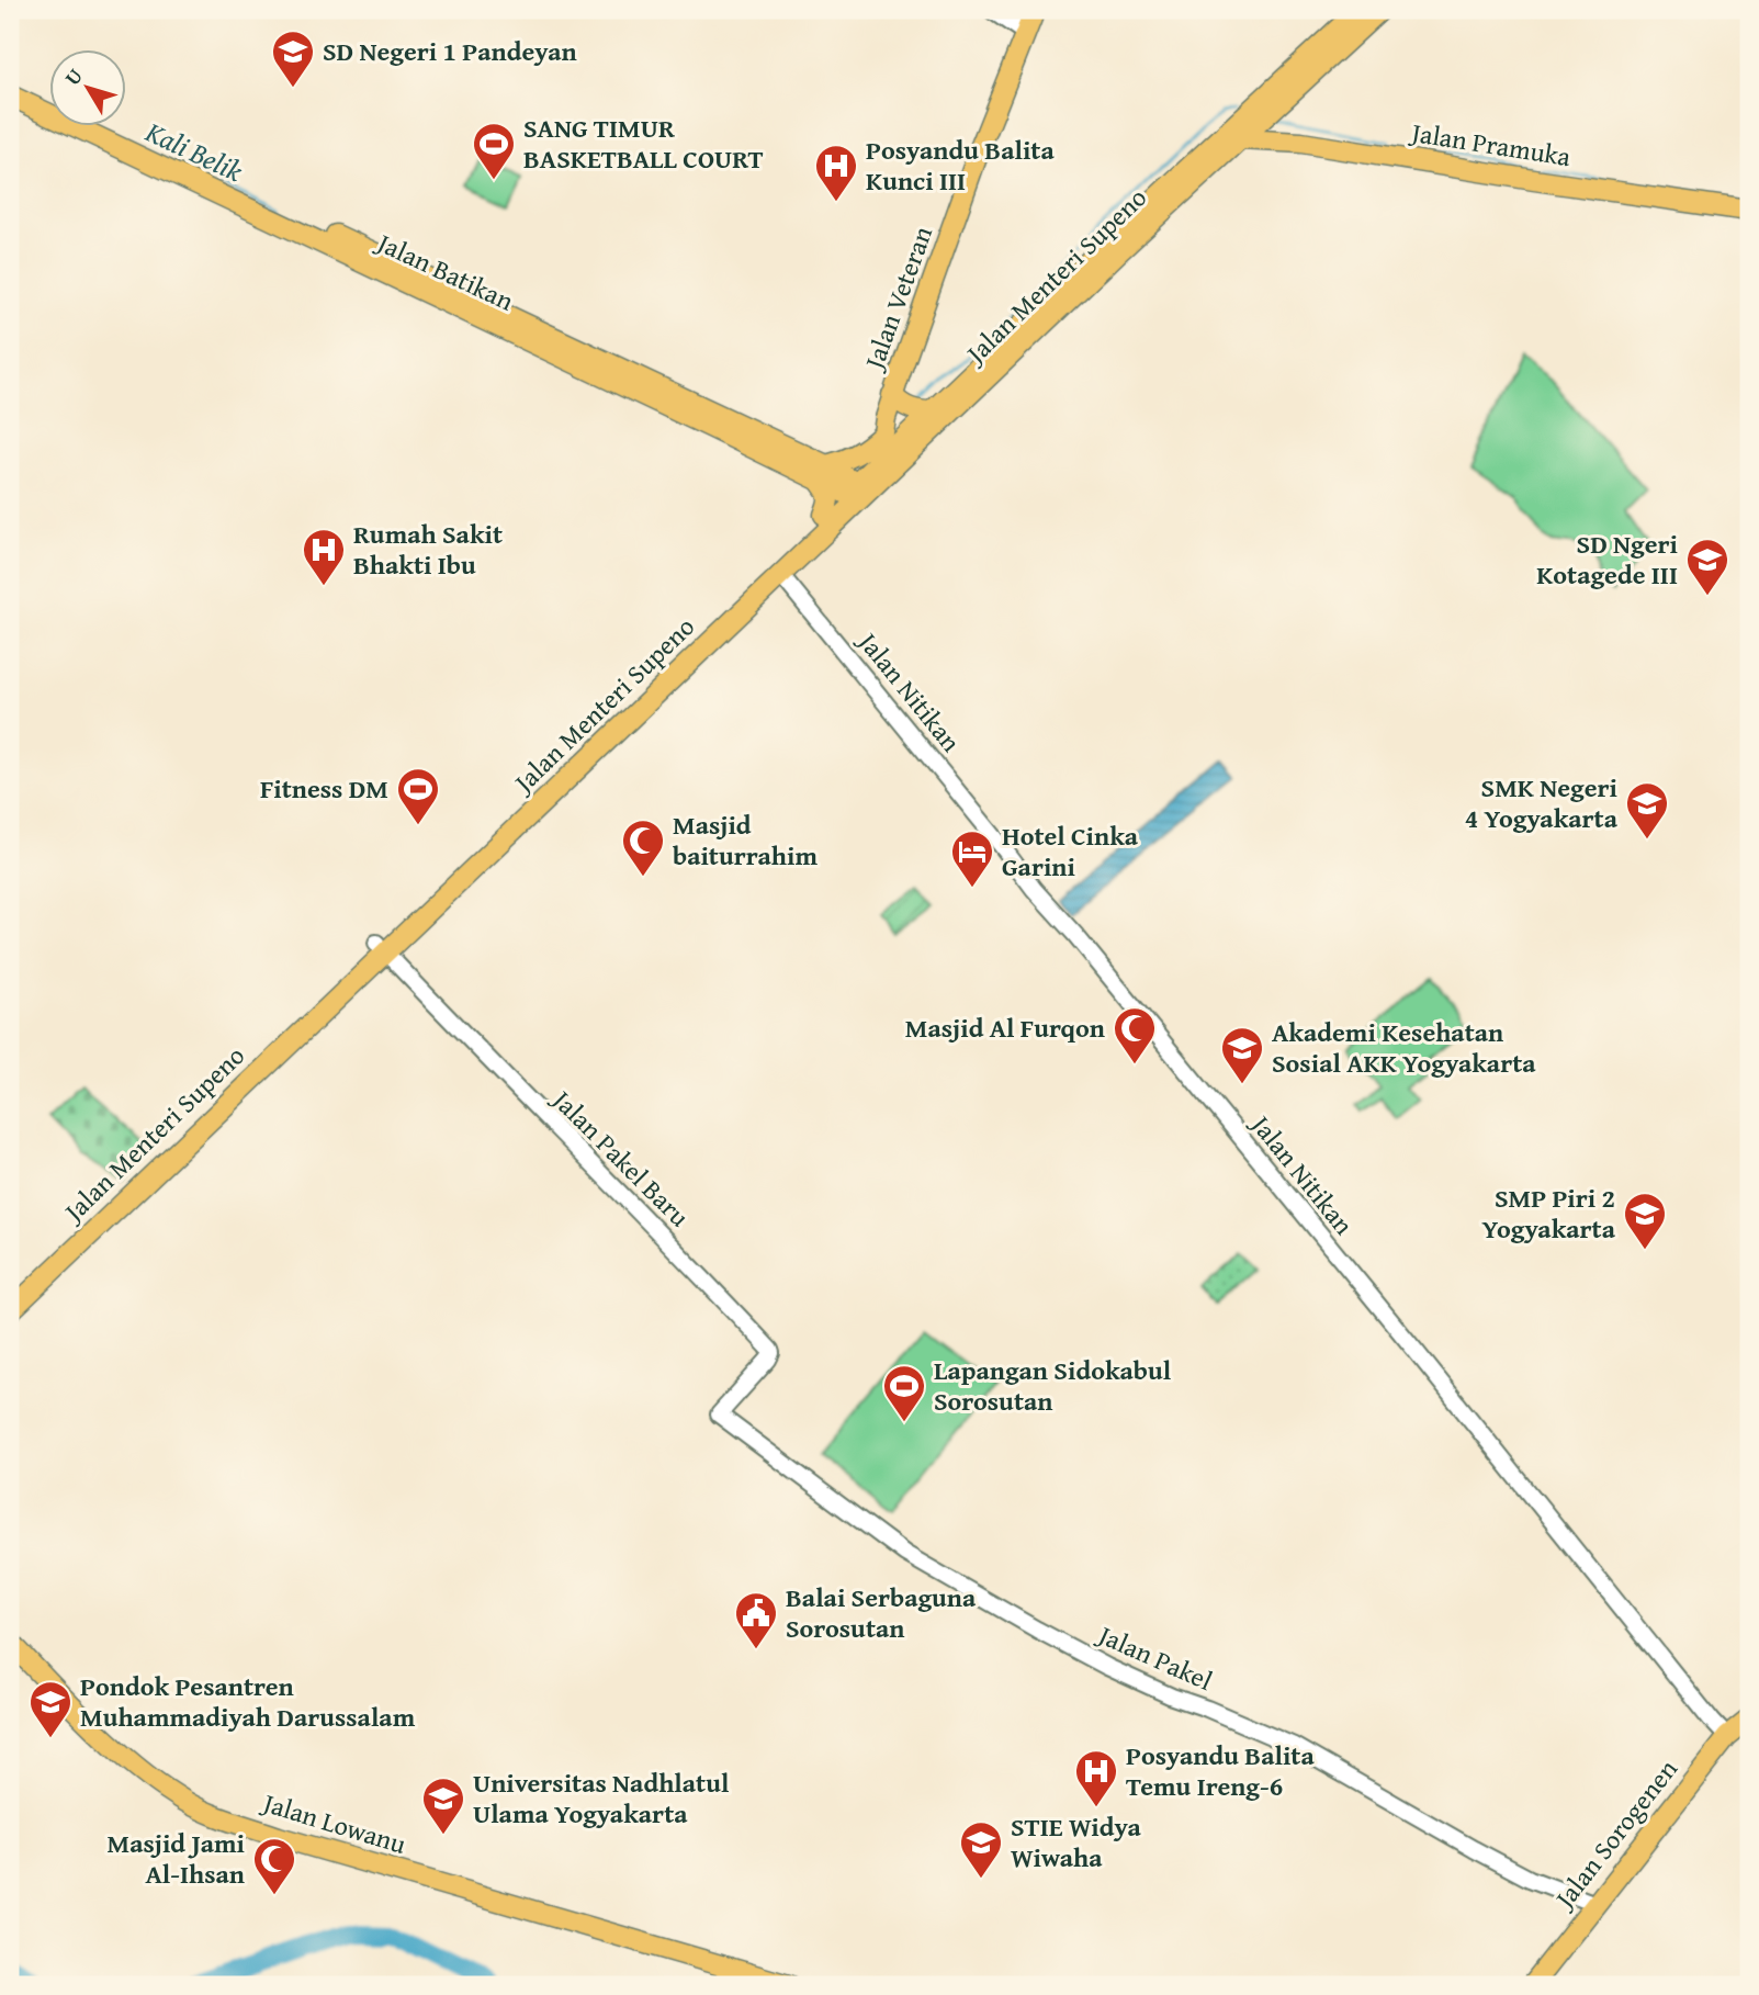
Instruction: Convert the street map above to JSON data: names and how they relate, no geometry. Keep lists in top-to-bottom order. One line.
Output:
{"streets":{"main road":["Jalan Pramuka","Jalan Batikan","Jalan Menteri Supeno","Jalan Veteran","Jalan Lowanu","Jalan Sorogenen"],"street":["Jalan Nitikan","Jalan Pakel Baru","Jalan Pakel"]},"crossings":[["Jalan Pramuka","Jalan Menteri Supeno"],["Jalan Batikan","Jalan Menteri Supeno"],["Jalan Batikan","Jalan Veteran"],["Jalan Menteri Supeno","Jalan Veteran"],["Jalan Menteri Supeno","Jalan Nitikan"],["Jalan Menteri Supeno","Jalan Pakel Baru"],["Jalan Nitikan","Jalan Sorogenen"],["Jalan Pakel Baru","Jalan Pakel"],["Jalan Pakel","Jalan Sorogenen"]],"water":["Kali Belik"],"places":{"school or university":["SD Negeri 1 Pandeyan","SD Ngeri Kotagede III","SMK Negeri 4 Yogyakarta","Akademi Kesehatan Sosial AKK Yogyakarta","SMP Piri 2 Yogyakarta","Pondok Pesantren Muhammadiyah Darussalam","Universitas Nadhlatul Ulama Yogyakarta","STIE Widya Wiwaha"],"sports":["SANG TIMUR BASKETBALL COURT","Fitness DM","Lapangan Sidokabul Sorosutan"],"hospital":["Posyandu Balita Kunci III","Rumah Sakit Bhakti Ibu","Posyandu Balita Temu Ireng-6"],"mosque":["Masjid baiturrahim","Masjid Al Furqon","Masjid Jami Al-Ihsan"],"hotel":["Hotel Cinka Garini"],"public building":["Balai Serbaguna Sorosutan"]},"north":"top left"}
